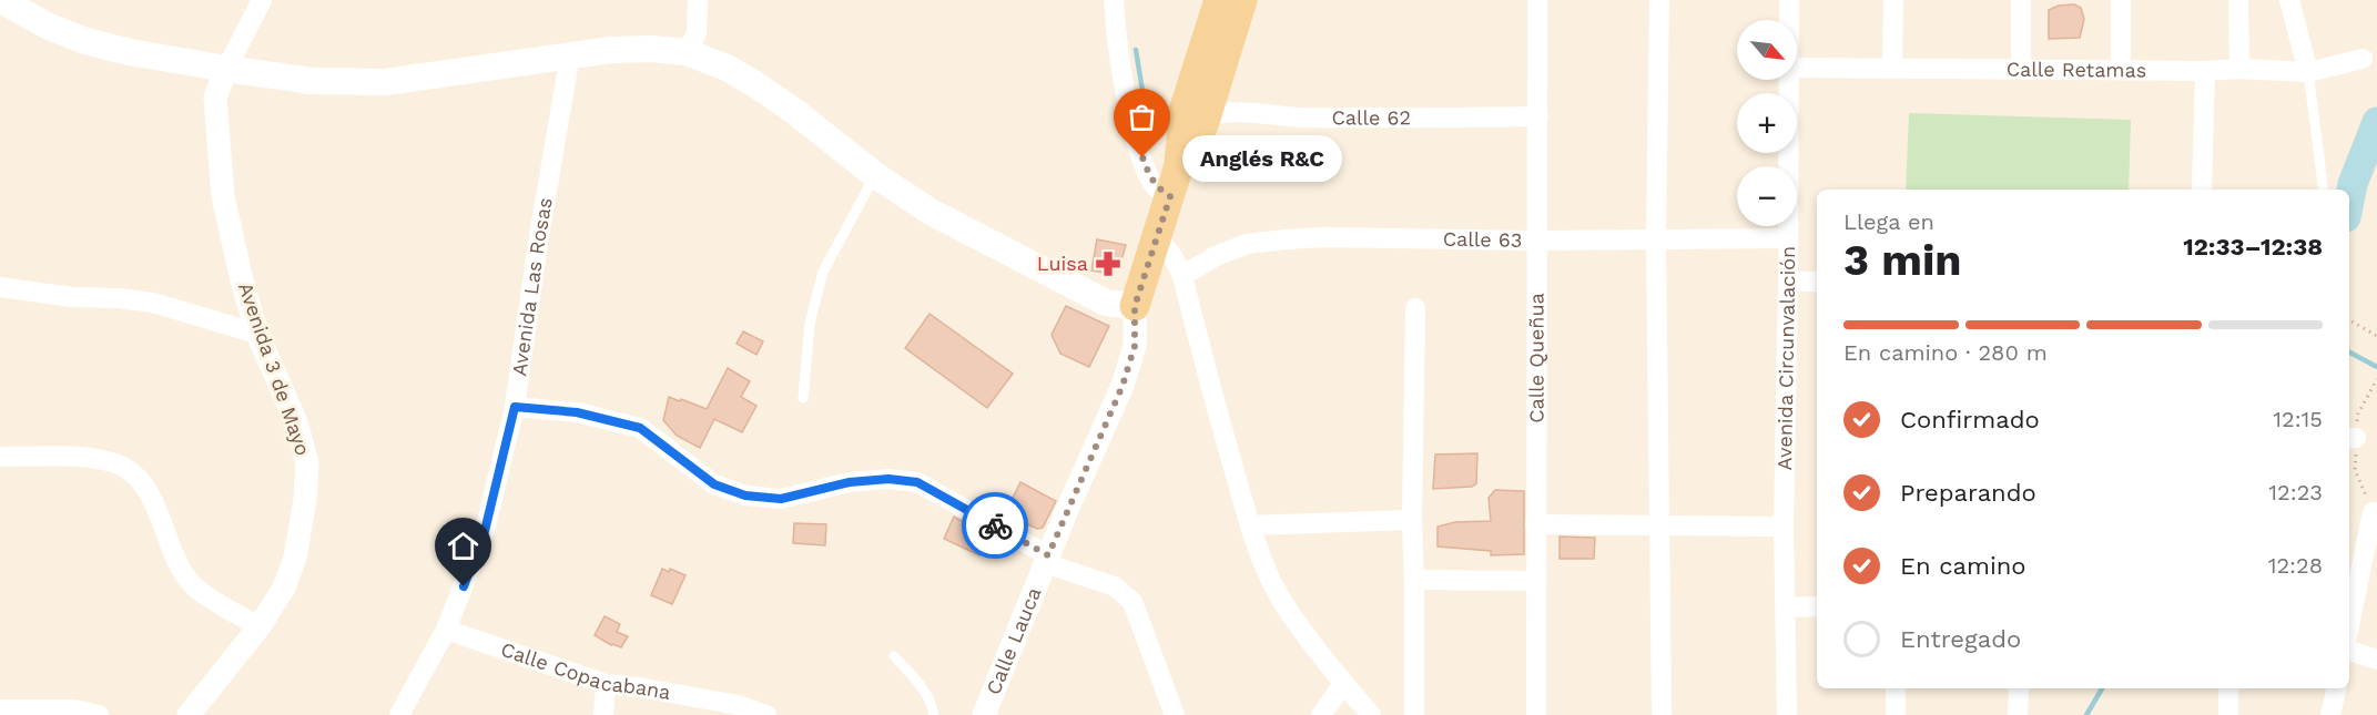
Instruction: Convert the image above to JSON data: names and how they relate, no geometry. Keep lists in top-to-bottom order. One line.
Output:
{"streets":{"street":["Calle Retamas","Calle 62","Calle 63","Avenida Las Rosas","Calle Queñua","Avenida Circunvalación","Avenida 3 de Mayo","Calle Lauca","Calle Copacabana"]},"crossings":[["Calle 62","Calle Queñua"],["Calle 63","Calle Queñua"],["Calle 63","Avenida Circunvalación"],["Avenida Las Rosas","Calle Copacabana"]],"places":{"other":["Anglés R&C"],"pharmacy":["Luisa"]},"north":"bottom right","page":{"map_buttons":["+","−"],"bubble":"Anglés R&C","heading":["3 min","Llega en","12:33–12:38"],"bar":"En camino · 280 m","list":[["Confirmado","12:15"],["Preparando","12:23"],["En camino","12:28"],"Entregado"]}}
